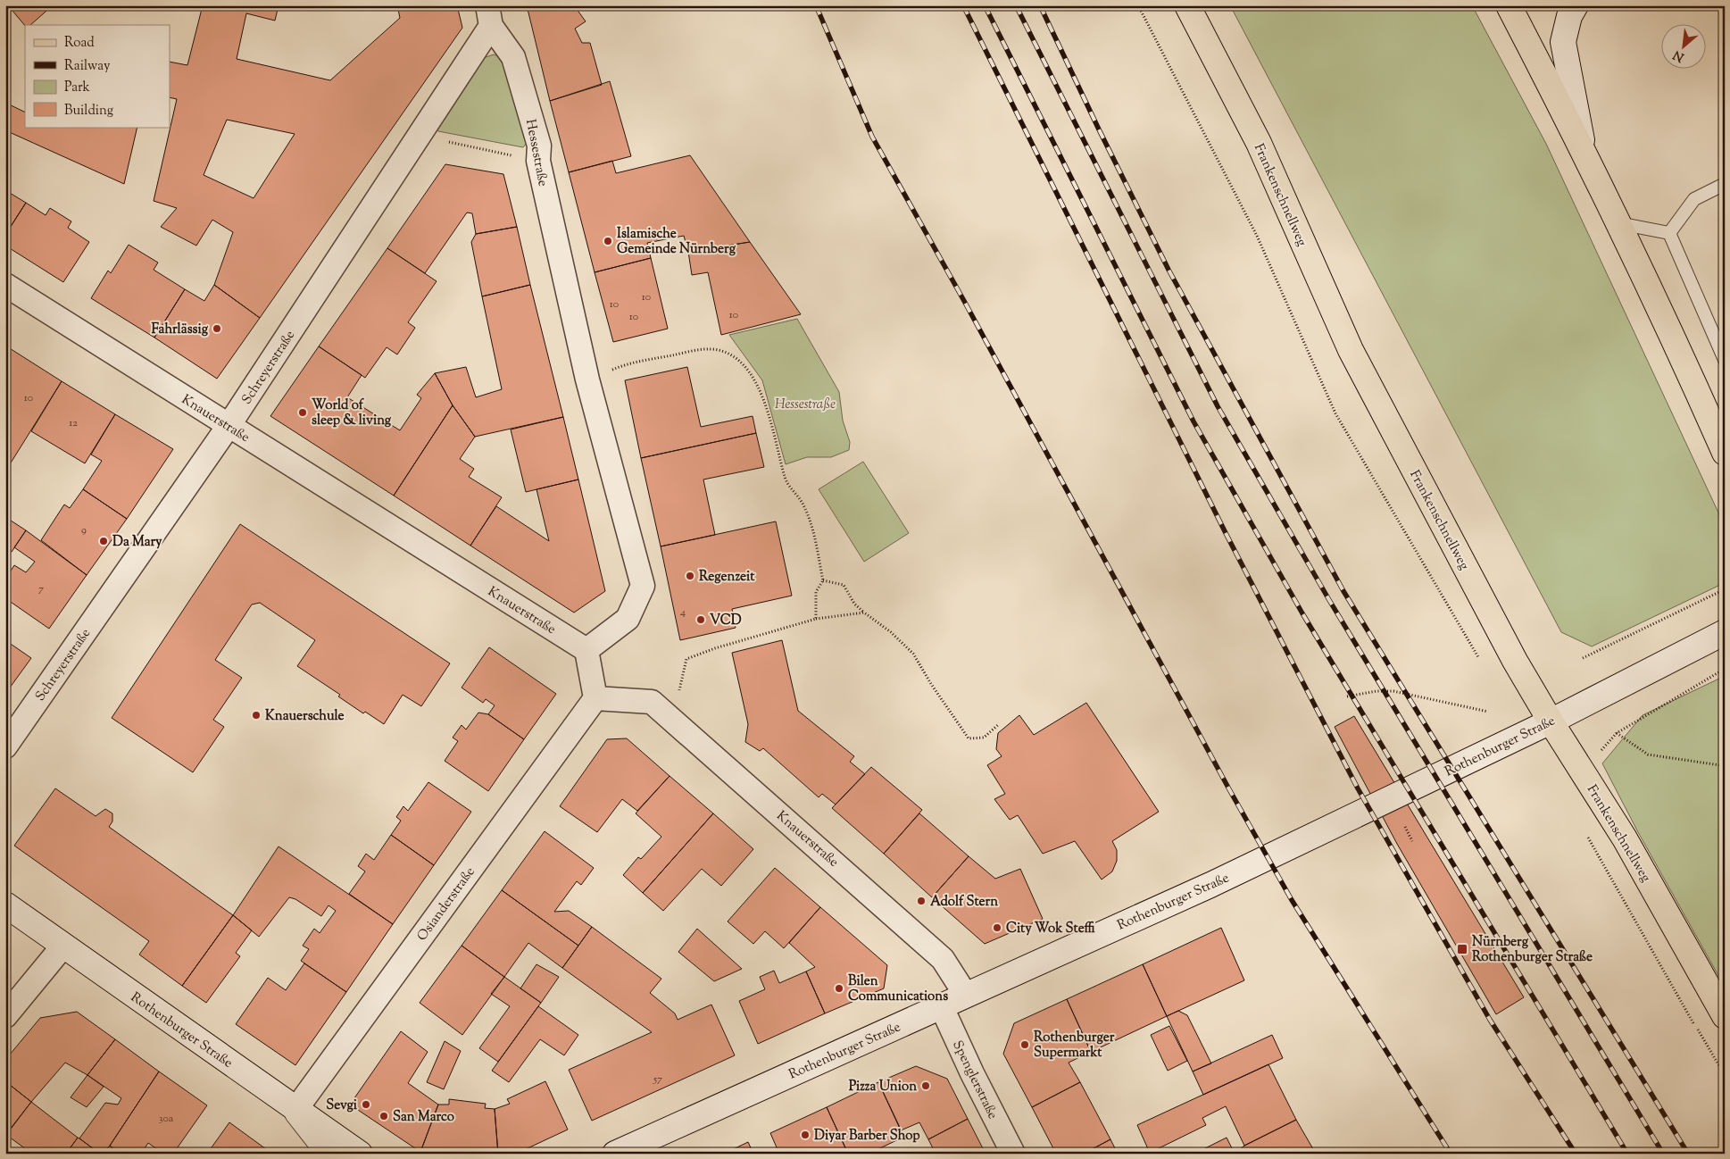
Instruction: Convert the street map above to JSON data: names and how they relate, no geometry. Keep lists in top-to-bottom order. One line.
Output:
{"streets":{"main road":["Frankenschnellweg","Rothenburger Straße"],"street":["Hessestraße","Schreyerstraße","Knauerstraße","Osianderstraße","Spenglerstraße"]},"crossings":[["Hessestraße","Schreyerstraße"],["Hessestraße","Knauerstraße"],["Frankenschnellweg","Rothenburger Straße"],["Schreyerstraße","Knauerstraße"],["Knauerstraße","Rothenburger Straße"],["Knauerstraße","Osianderstraße"],["Rothenburger Straße","Osianderstraße"],["Rothenburger Straße","Spenglerstraße"]],"parks":["Hessestraße"],"places":{"other":["Islamische Gemeinde Nürnberg","Fahrlässig","World of sleep & living","Da Mary","Regenzeit","VCD","Knauerschule","Adolf Stern","City Wok Steffi","Bilen Communications","Rothenburger Supermarkt","Pizza Union","Sevgi","San Marco","Diyar Barber Shop"],"transit":["Nürnberg Rothenburger Straße"]},"house_numbers":["10","10","10","10","10","12","9","7","4","57","30a"],"legend":["Road","Railway","Park","Building"],"north":"bottom left"}
